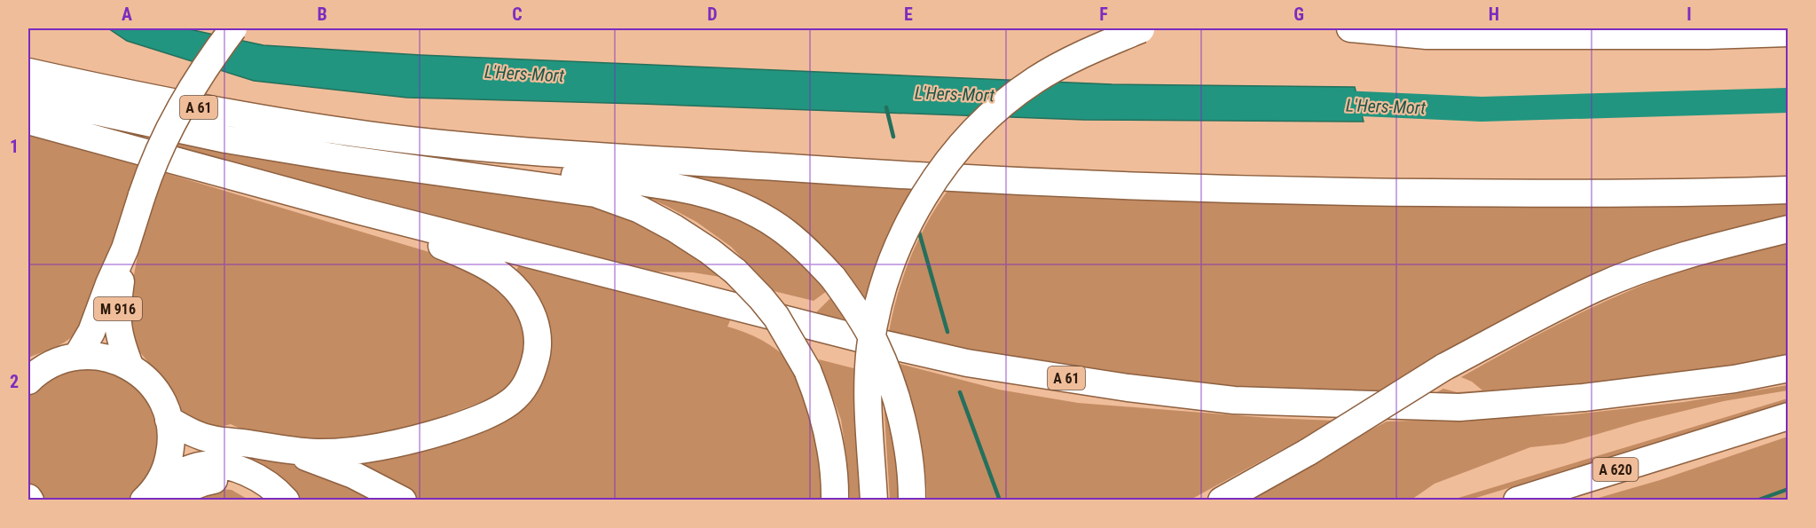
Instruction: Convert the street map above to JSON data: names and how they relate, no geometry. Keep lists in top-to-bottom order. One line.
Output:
{"streets":{"highway":["A 61","M 916","A 620"]},"water":["L'Hers-Mort"],"grid":{"columns":["A","B","C","D","E","F","G","H","I"],"rows":["1","2"]}}
